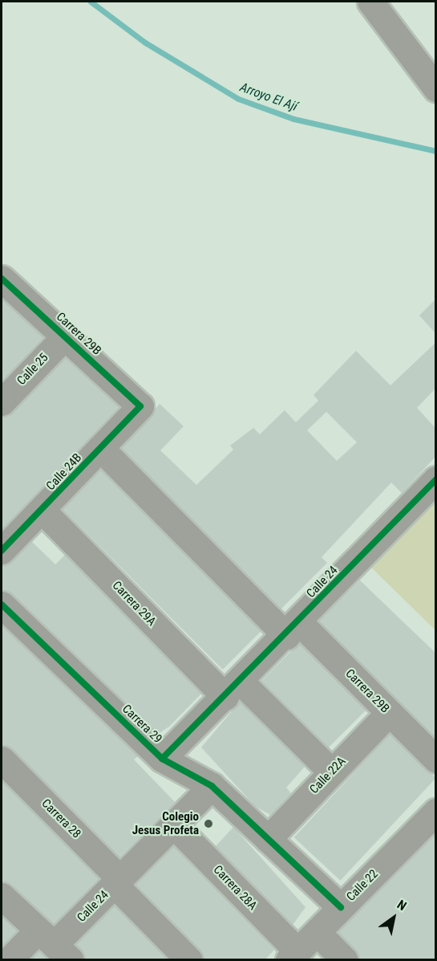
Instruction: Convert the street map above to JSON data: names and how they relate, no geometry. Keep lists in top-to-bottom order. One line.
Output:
{"streets":{"street":["Carrera 29B","Calle 25","Calle 24B","Calle 24","Carrera 29A","Carrera 29","Calle 22A","Carrera 28","Calle 22","Carrera 28A"]},"crossings":[["Carrera 29B","Calle 25"],["Carrera 29B","Calle 24B"],["Carrera 29B","Calle 24"],["Carrera 29B","Calle 22A"],["Calle 24B","Carrera 29A"],["Calle 24","Carrera 29A"],["Calle 24","Carrera 29"],["Calle 24","Carrera 28"],["Calle 24","Carrera 28A"],["Carrera 29A","Calle 22A"],["Carrera 29","Calle 22A"],["Carrera 29","Calle 22"],["Calle 22","Carrera 28A"]],"water":["Arroyo El Ají"],"places":["Colegio Jesus Profeta"],"north":"top right"}
